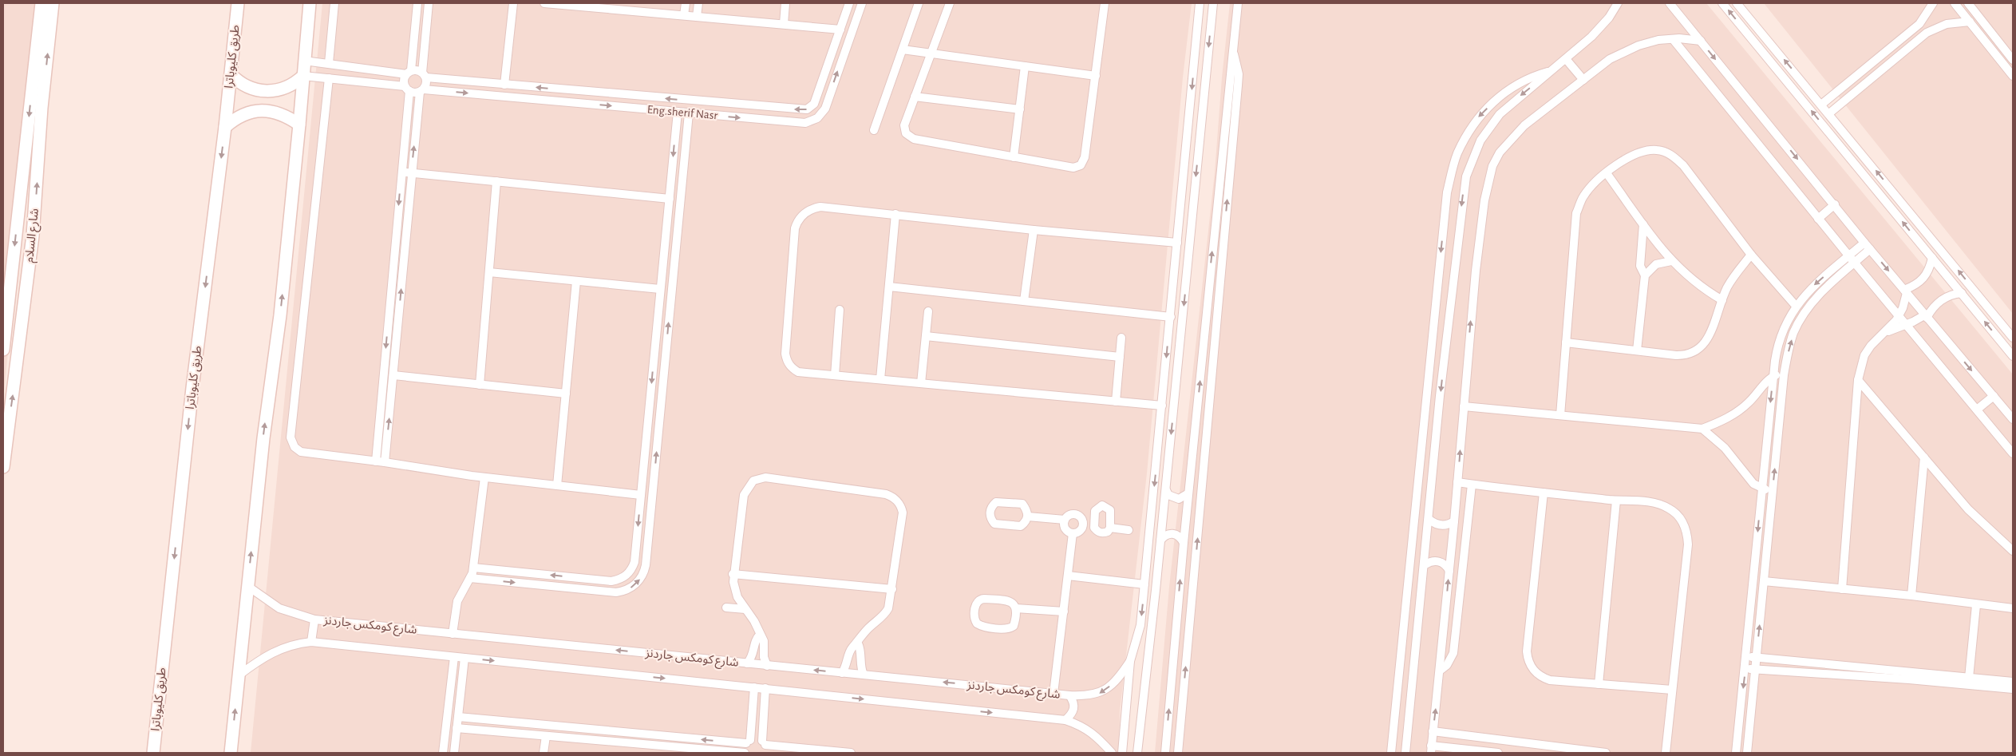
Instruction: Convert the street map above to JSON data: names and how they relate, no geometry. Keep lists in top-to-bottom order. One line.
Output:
{"streets":{"main road":["طريق كليوباترا","شارع السلام"],"street":["Eng.sherif Nasr","شارع كومكس جاردنز"]}}
